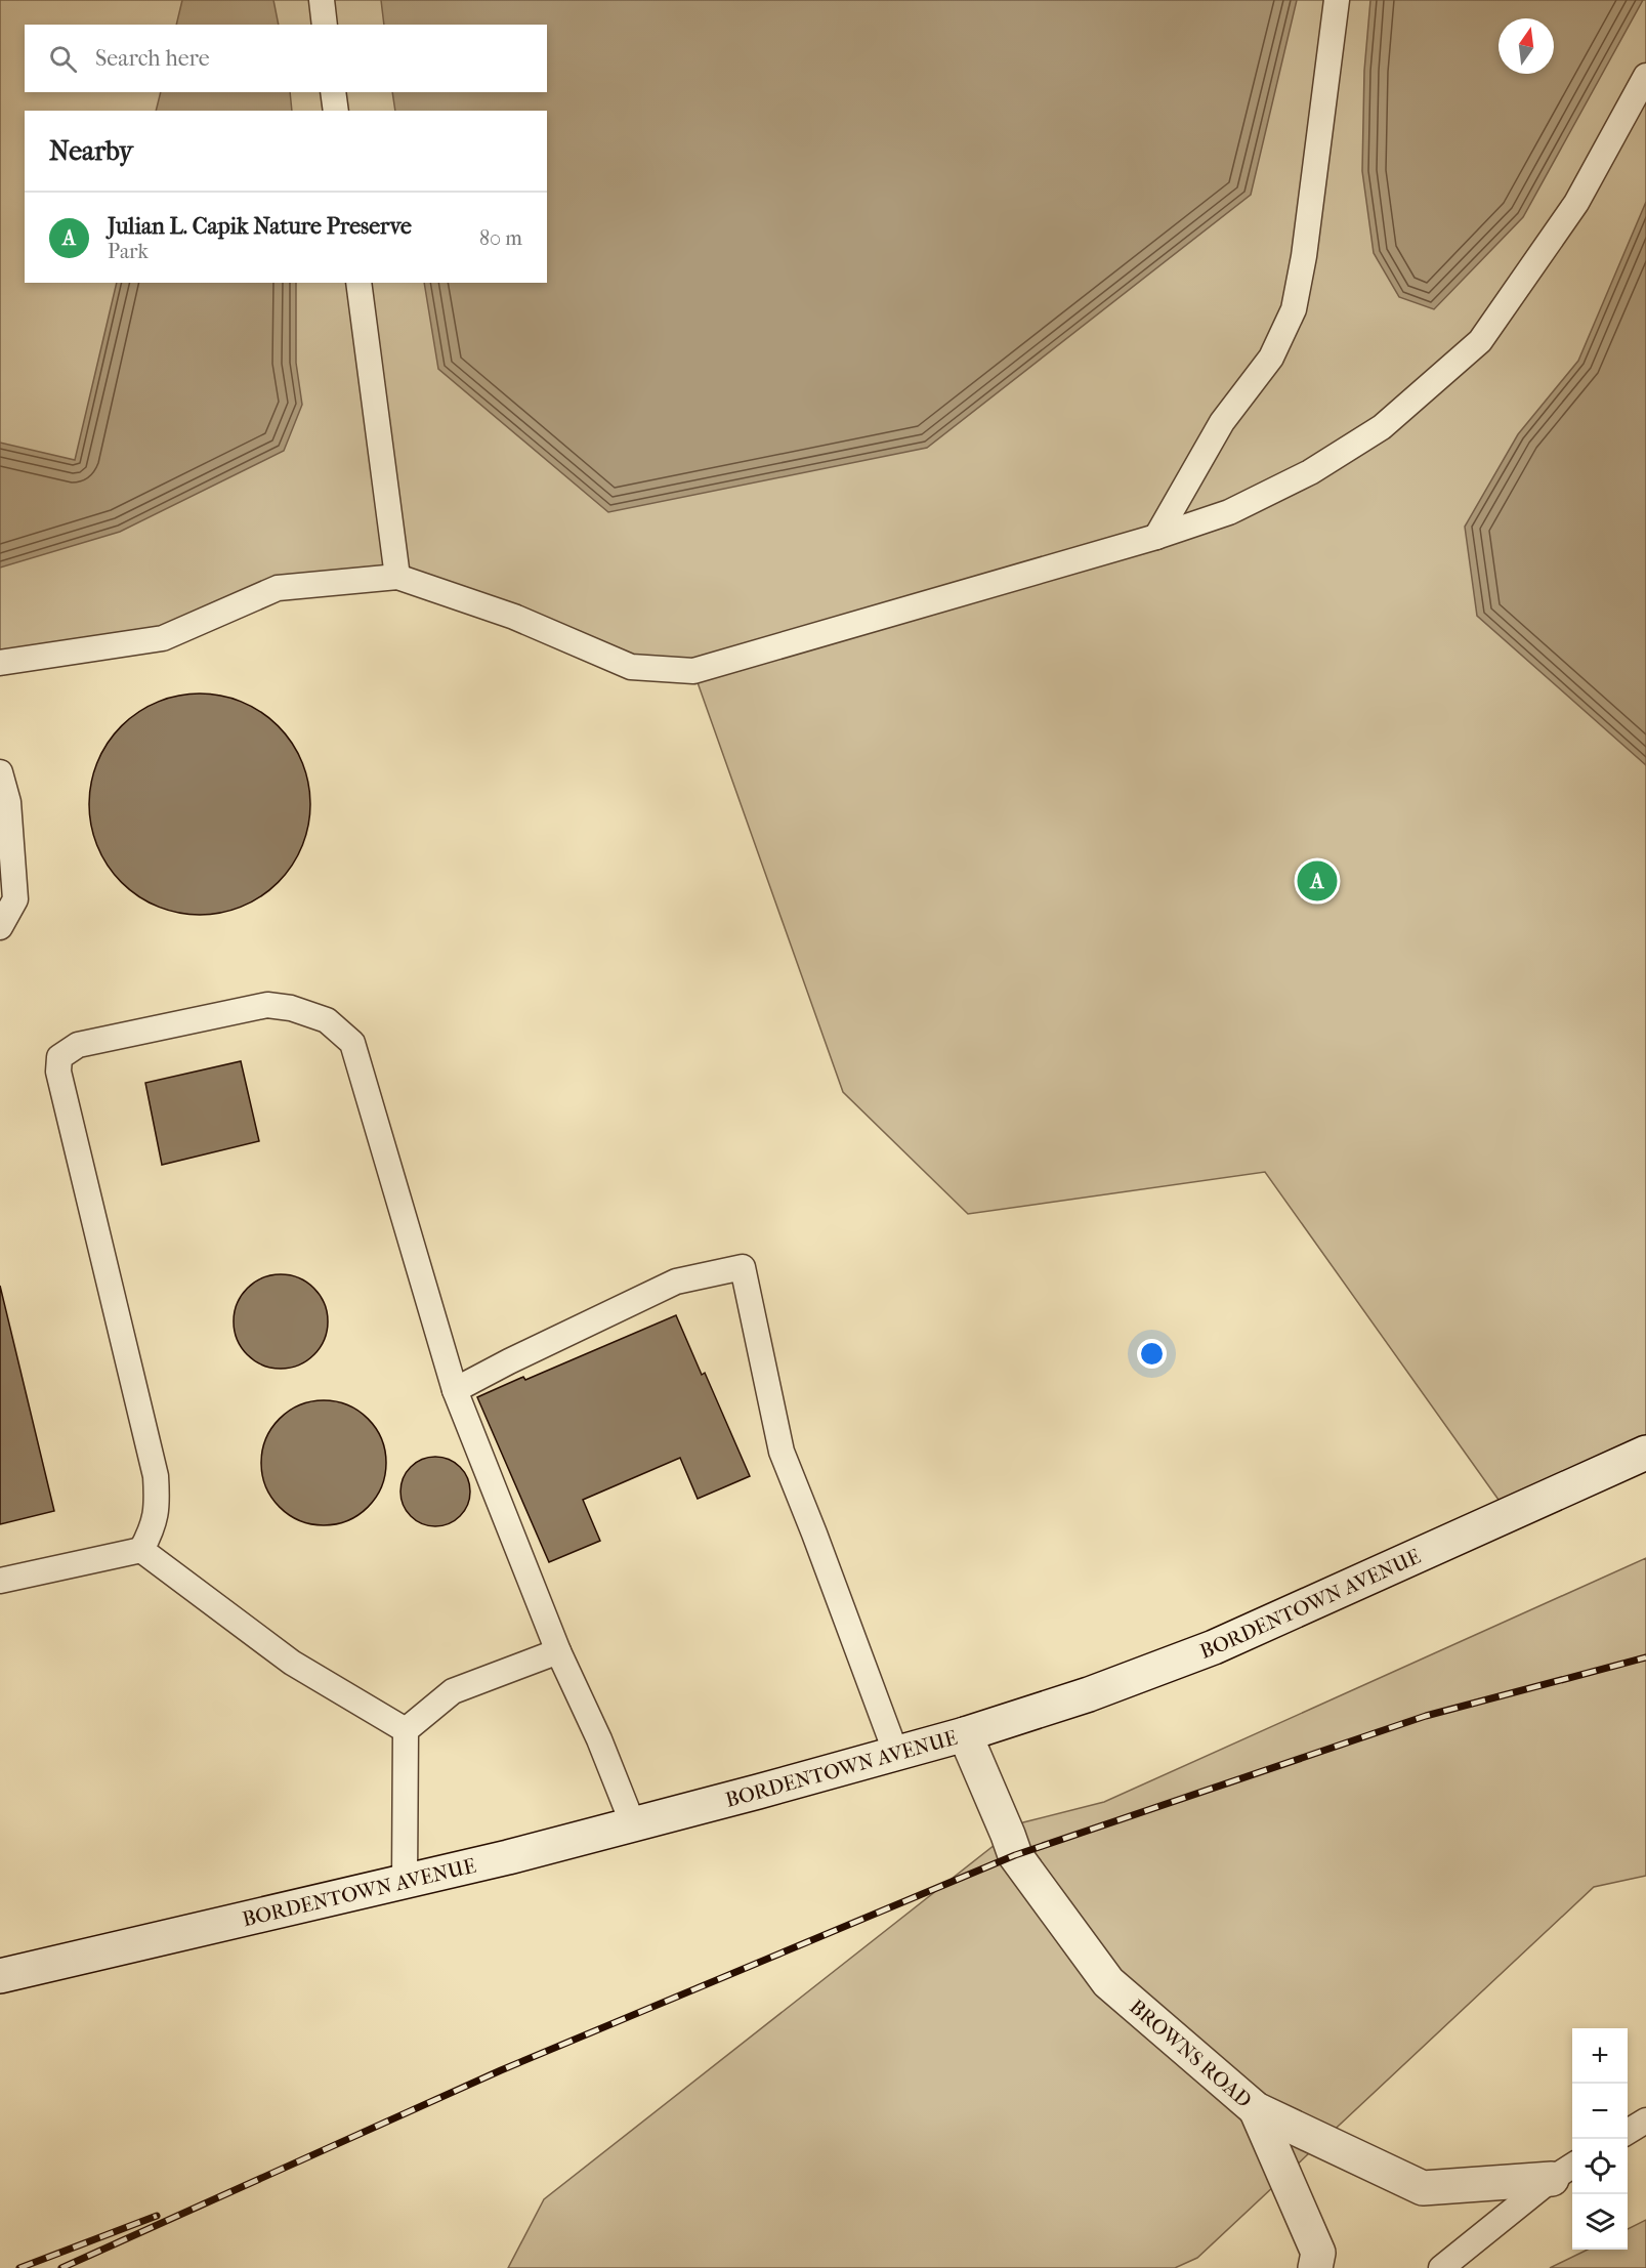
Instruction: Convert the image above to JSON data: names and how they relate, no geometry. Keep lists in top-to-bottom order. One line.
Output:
{"streets":{"main road":["BORDENTOWN AVENUE","BROWNS ROAD"]},"crossings":[["BORDENTOWN AVENUE","BROWNS ROAD"]],"north":"top","page":{"search":"Search here","heading":"Nearby","list":[{"mark":"A","name":"Julian L. Capik Nature Preserve","note":"Park","value":"80 m"}],"pins":"A","map_buttons":["+","−"]}}
